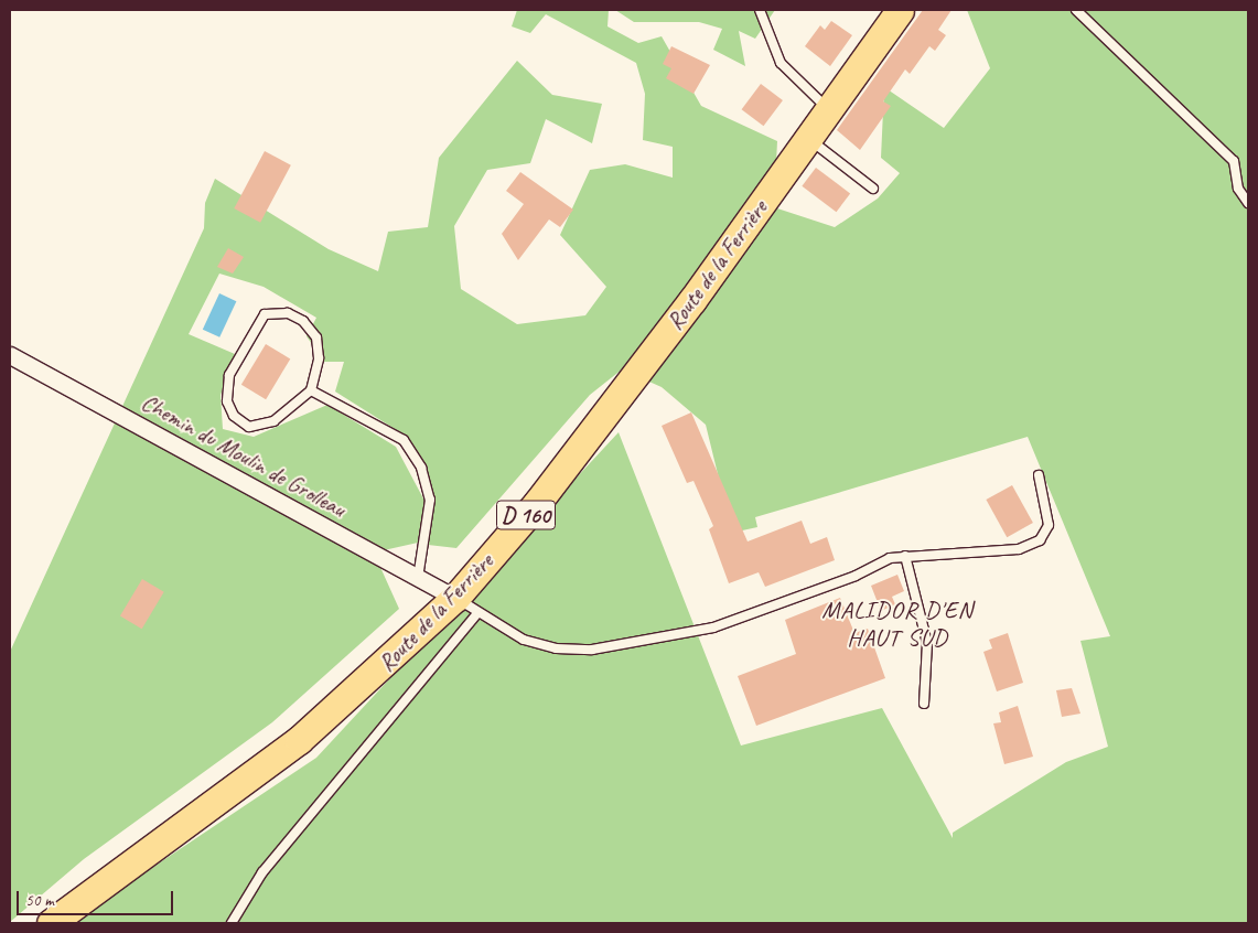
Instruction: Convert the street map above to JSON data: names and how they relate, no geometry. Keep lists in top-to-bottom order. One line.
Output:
{"streets":{"main road":["Route de la Ferrière","D 160"],"street":["Chemin du Moulin de Grolleau"]},"crossings":[["Route de la Ferrière","Chemin du Moulin de Grolleau"]],"districts":["MALIDOR D'EN HAUT SUD"],"scale_bar":"50 m"}
